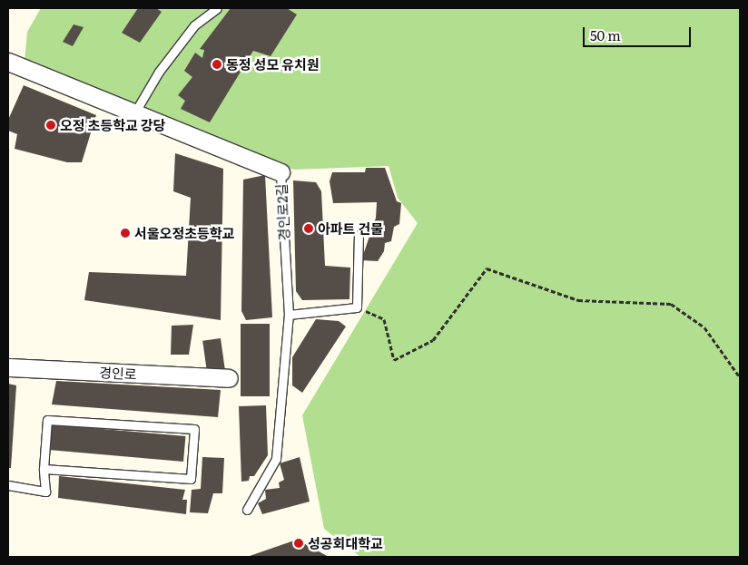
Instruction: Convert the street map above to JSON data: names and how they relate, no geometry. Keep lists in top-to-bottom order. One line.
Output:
{"streets":{"street":["경인로2길","경인로"]},"places":["동정 성모 유치원","오정 초등학교 강당","아파트 건물","서울오정초등학교","성공회대학교"],"scale_bar":"50 m"}
